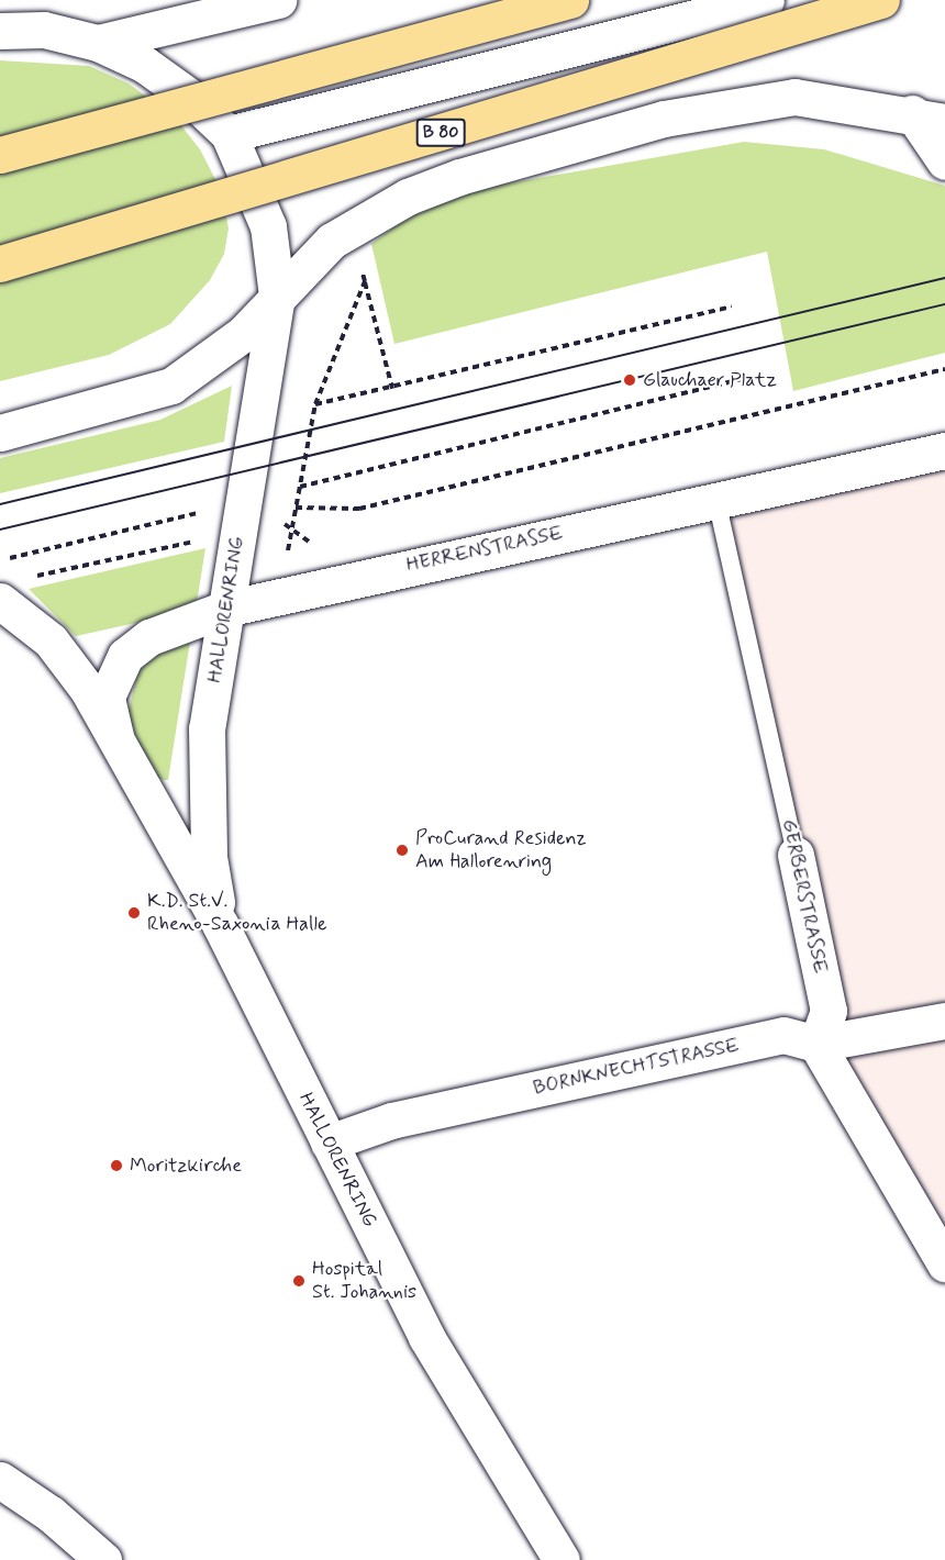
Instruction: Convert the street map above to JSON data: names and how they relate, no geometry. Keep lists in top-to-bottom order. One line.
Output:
{"streets":{"main road":["B 80"],"street":["HERRENSTRASSE","HALLORENRING","GERBERSTRASSE","BORNKNECHTSTRASSE"]},"crossings":[["HERRENSTRASSE","HALLORENRING"],["HERRENSTRASSE","GERBERSTRASSE"],["HALLORENRING","BORNKNECHTSTRASSE"],["GERBERSTRASSE","BORNKNECHTSTRASSE"]],"places":["Glauchaer Platz","ProCurand Residenz Am Hallorenring","K.D. St.V. Rheno-Saxonia Halle","Moritzkirche","Hospital St. Johannis"]}
